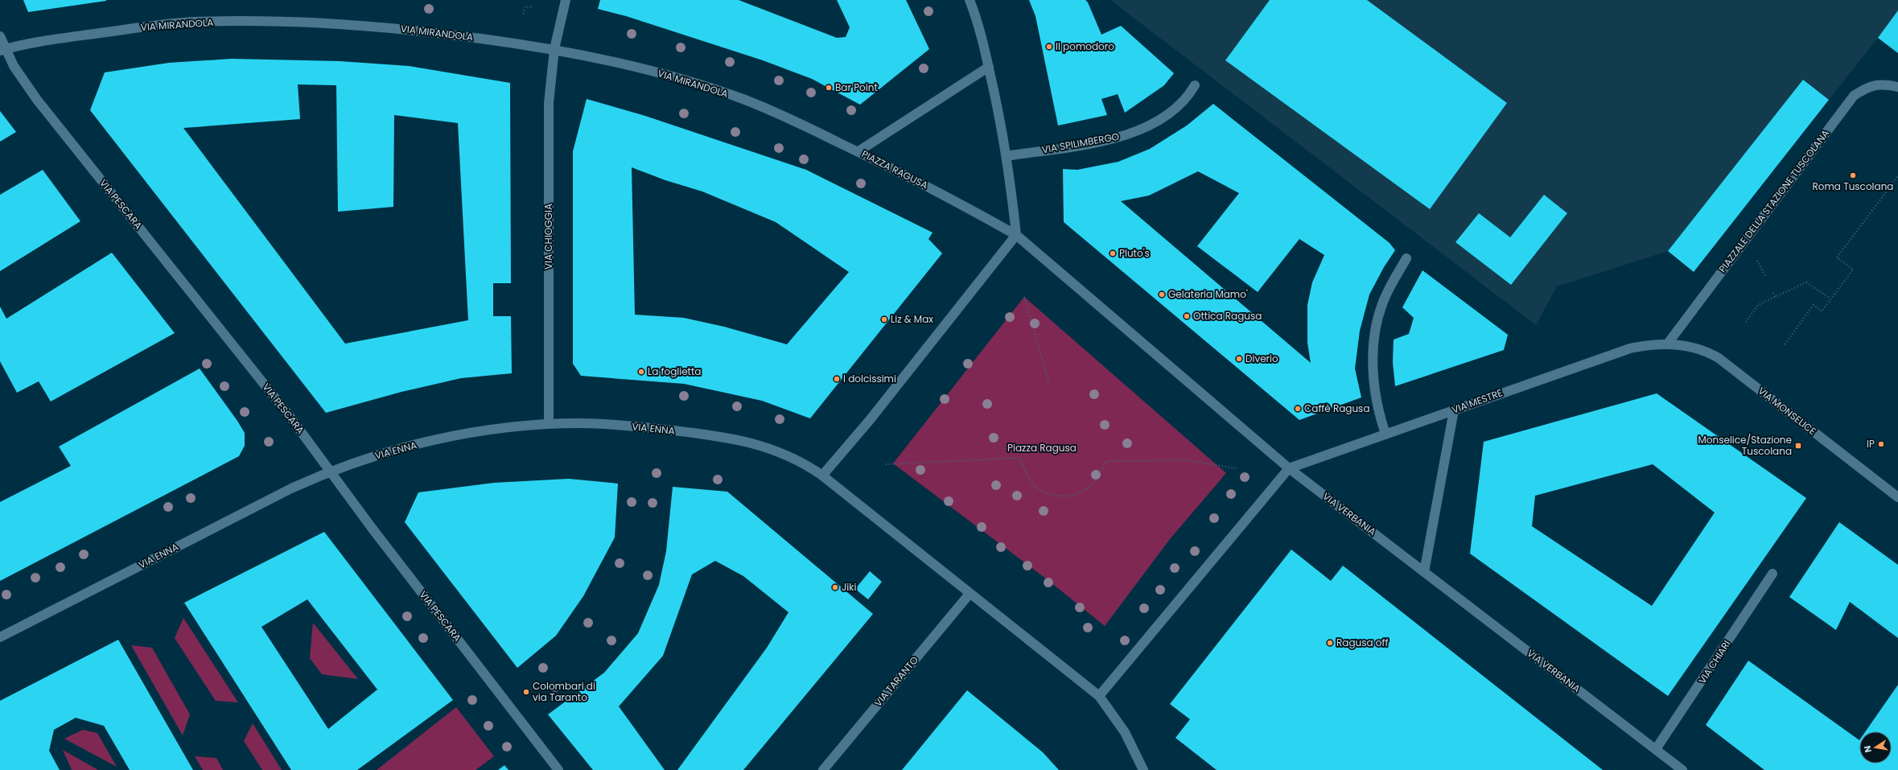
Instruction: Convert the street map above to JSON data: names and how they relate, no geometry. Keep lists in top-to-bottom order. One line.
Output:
{"streets":{"street":["VIA MIRANDOLA","VIA SPILIMBERGO","PIAZZA RAGUSA","PIAZZALE DELLA STAZIONE TUSCOLANA","VIA PESCARA","VIA CHIOGGIA","VIA MESTRE","VIA MONSELICE","VIA ENNA","VIA VERBANIA","VIA CHIARI","VIA TARANTO"]},"crossings":[["VIA MIRANDOLA","PIAZZA RAGUSA"],["VIA MIRANDOLA","VIA PESCARA"],["VIA MIRANDOLA","VIA CHIOGGIA"],["PIAZZA RAGUSA","VIA MESTRE"],["PIAZZA RAGUSA","VIA VERBANIA"],["PIAZZALE DELLA STAZIONE TUSCOLANA","VIA MESTRE"],["PIAZZALE DELLA STAZIONE TUSCOLANA","VIA MONSELICE"],["VIA PESCARA","VIA ENNA"],["VIA CHIOGGIA","VIA ENNA"],["VIA MESTRE","VIA MONSELICE"],["VIA MESTRE","VIA VERBANIA"],["VIA VERBANIA","VIA CHIARI"]],"parks":["Piazza Ragusa"],"places":{"other":["Il pomodoro","Bar Point","Roma Tuscolana","Pluto's","Gelateria Mamo'","Ottica Ragusa","Liz & Max","Diverio","La foglietta","I dolcissimi","Caffè Ragusa","IP","Jiki","Ragusa off","Colombari di via Taranto"],"transit":["Monselice/Stazione Tuscolana"]},"north":"left"}
